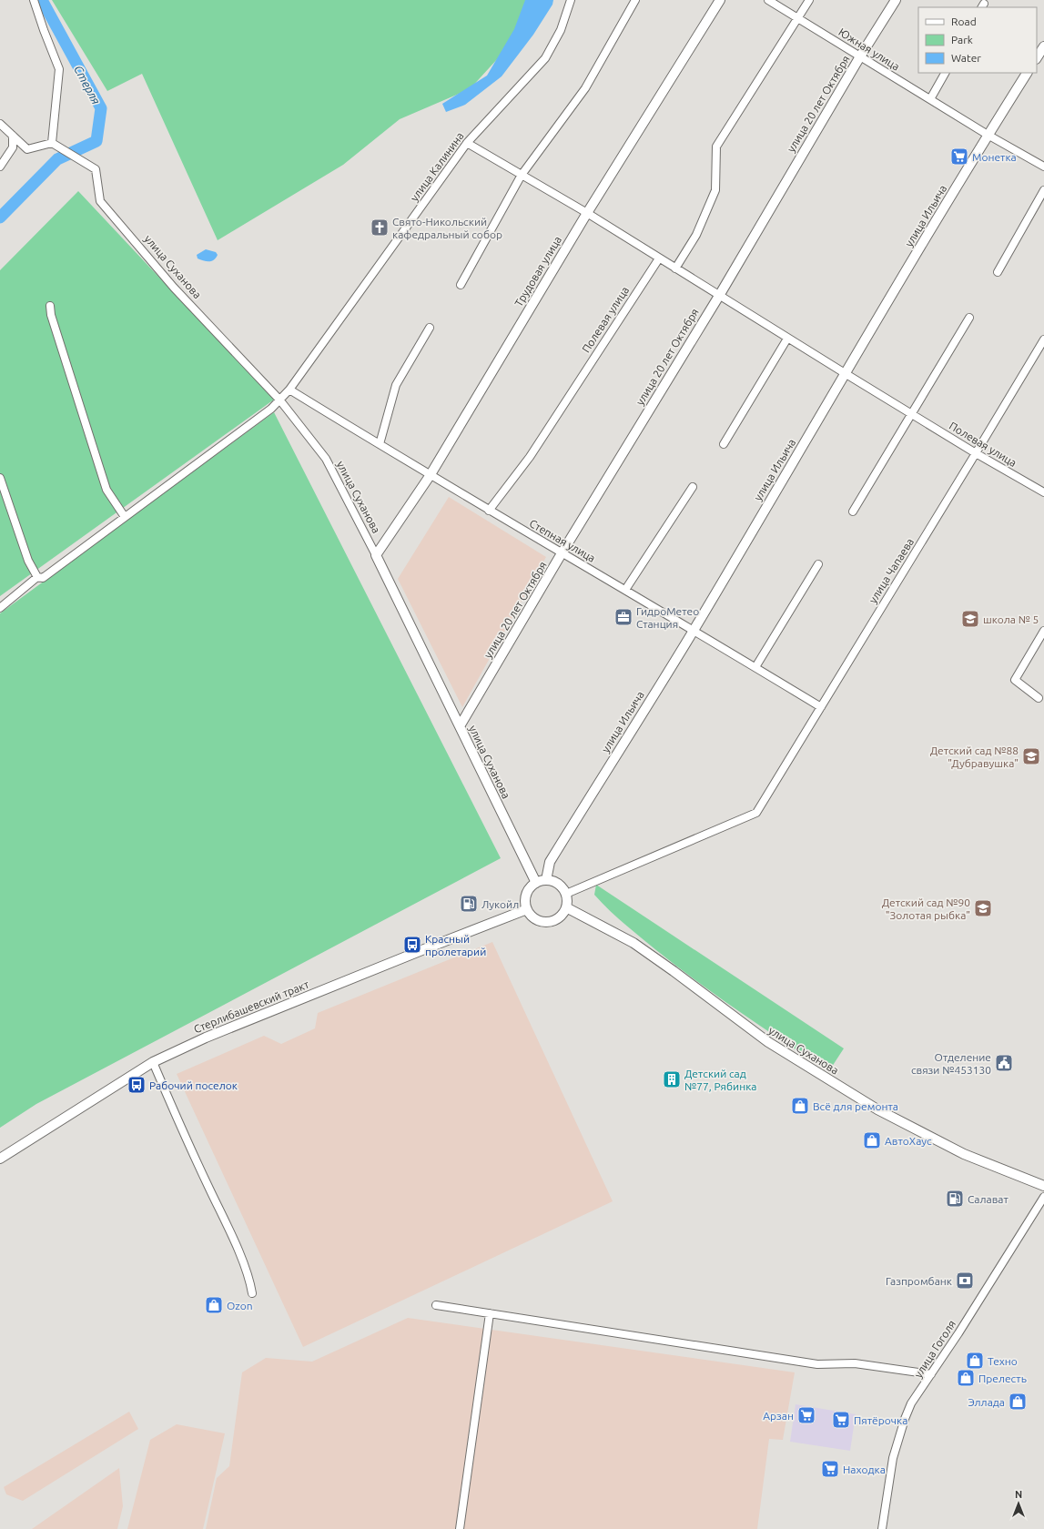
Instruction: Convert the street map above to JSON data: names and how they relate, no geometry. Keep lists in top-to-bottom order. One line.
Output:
{"streets":{"main road":["улица 20 лет Октября","улица Ильича","улица Суханова","Трудовая улица","Стерлибашевский тракт"],"street":["Южная улица","улица Калинина","Полевая улица","Степная улица","улица Чапаева","улица Гоголя"]},"crossings":[["Южная улица","улица 20 лет Октября"],["Южная улица","улица Ильича"],["улица 20 лет Октября","улица Суханова"],["улица 20 лет Октября","Полевая улица"],["улица 20 лет Октября","Степная улица"],["улица Калинина","улица Суханова"],["улица Калинина","Полевая улица"],["улица Калинина","Степная улица"],["улица Ильича","улица Суханова"],["улица Ильича","Полевая улица"],["улица Ильича","Степная улица"],["улица Ильича","улица Чапаева"],["улица Ильича","Стерлибашевский тракт"],["улица Суханова","Трудовая улица"],["улица Суханова","улица Чапаева"],["улица Суханова","Стерлибашевский тракт"],["Трудовая улица","Полевая улица"],["Трудовая улица","Степная улица"],["Полевая улица","Степная улица"],["Полевая улица","улица Чапаева"],["Степная улица","улица Чапаева"],["улица Чапаева","Стерлибашевский тракт"]],"water":["Стерля"],"places":{"supermarket":["Монетка","Арзан","Пятёрочка","Находка"],"church":["Свято-Никольский кафедральный собор"],"office":["ГидроМетео Станция"],"school or university":["школа № 5","Детский сад №88 \"Дубравушка\"","Детский сад №90 \"Золотая рыбка\""],"fuel station":["Лукойл","Салават"],"bus stop":["Красный пролетарий","Рабочий поселок"],"public building":["Отделение связи №453130"],"building":["Детский сад №77, Рябинка"],"shop":["Всё для ремонта","АвтоХаус","Ozon","Техно","Прелесть","Эллада"],"bank":["Газпромбанк"]},"legend":["Road","Park","Water"],"north":"top"}
